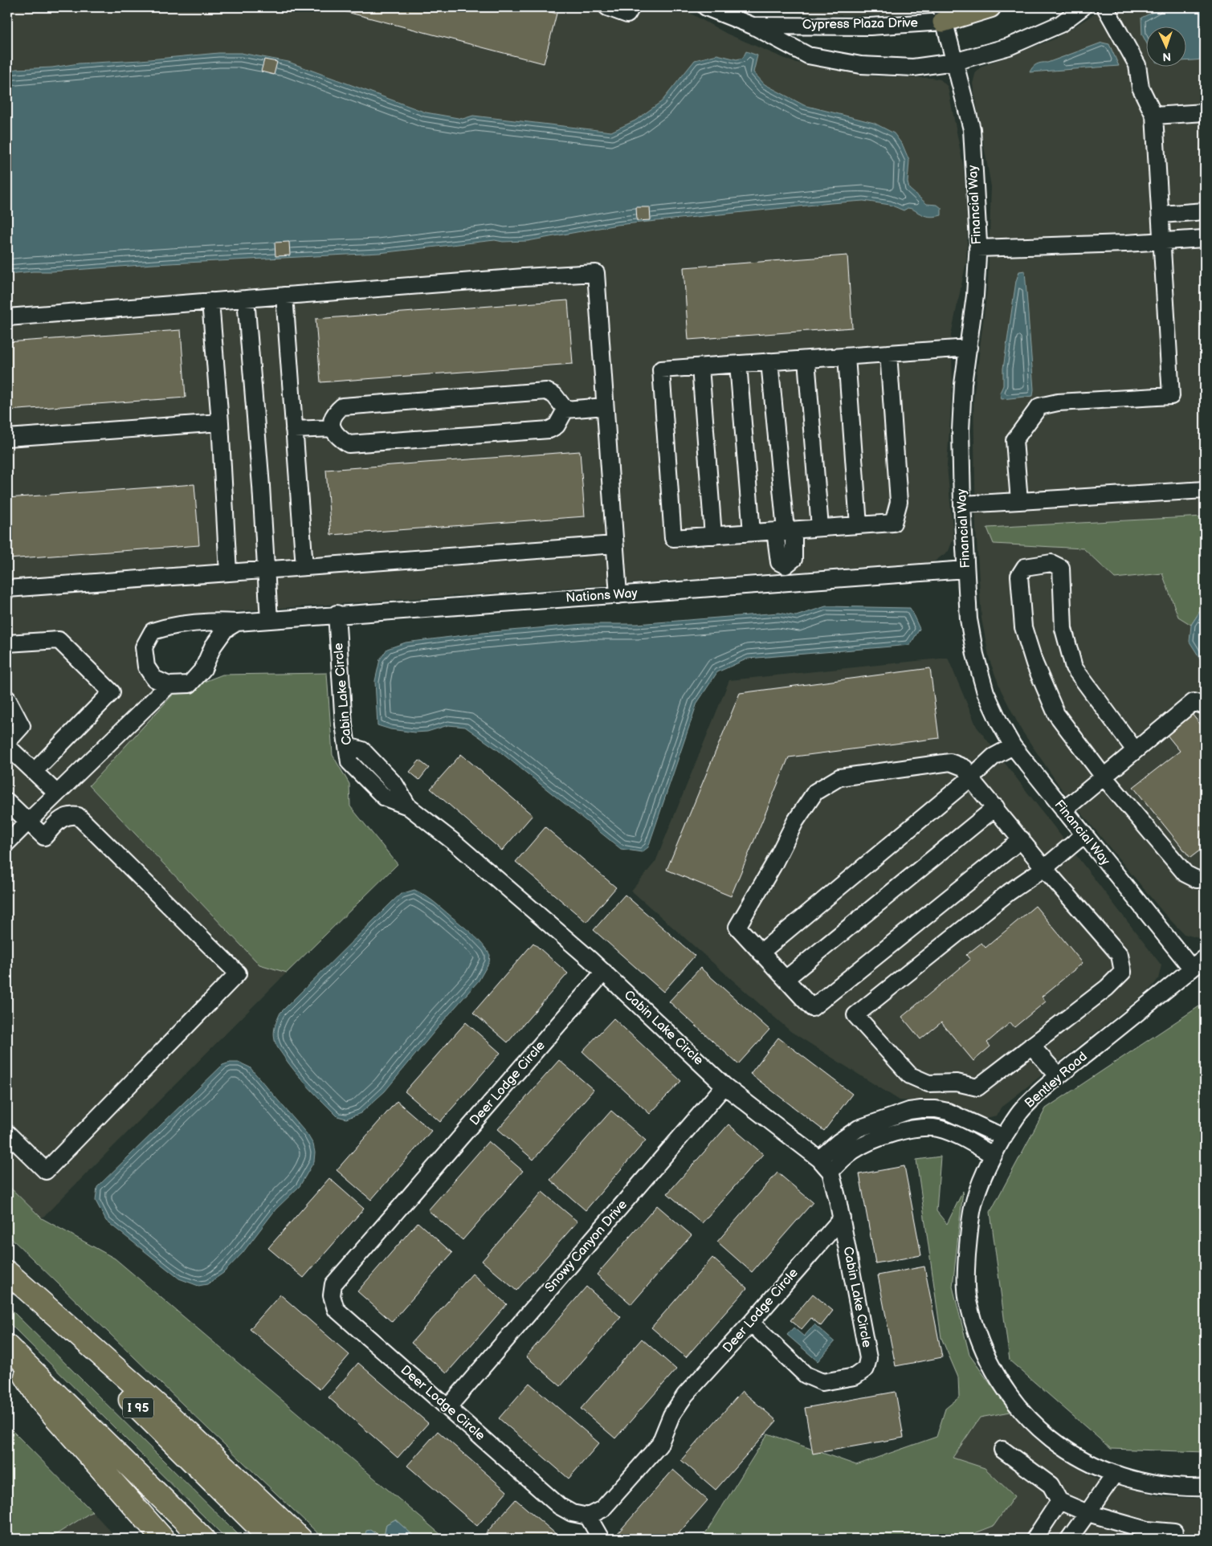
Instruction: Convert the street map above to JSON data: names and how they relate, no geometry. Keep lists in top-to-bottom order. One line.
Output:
{"streets":{"highway":["I 95"],"main road":["Cypress Plaza Drive"],"street":["Financial Way","Nations Way","Cabin Lake Circle","Bentley Road","Deer Lodge Circle","Snowy Canyon Drive"]},"crossings":[["Cypress Plaza Drive","Financial Way"],["Financial Way","Nations Way"],["Financial Way","Bentley Road"],["Nations Way","Cabin Lake Circle"],["Cabin Lake Circle","Deer Lodge Circle"],["Cabin Lake Circle","Snowy Canyon Drive"],["Deer Lodge Circle","Snowy Canyon Drive"]],"north":"bottom"}
